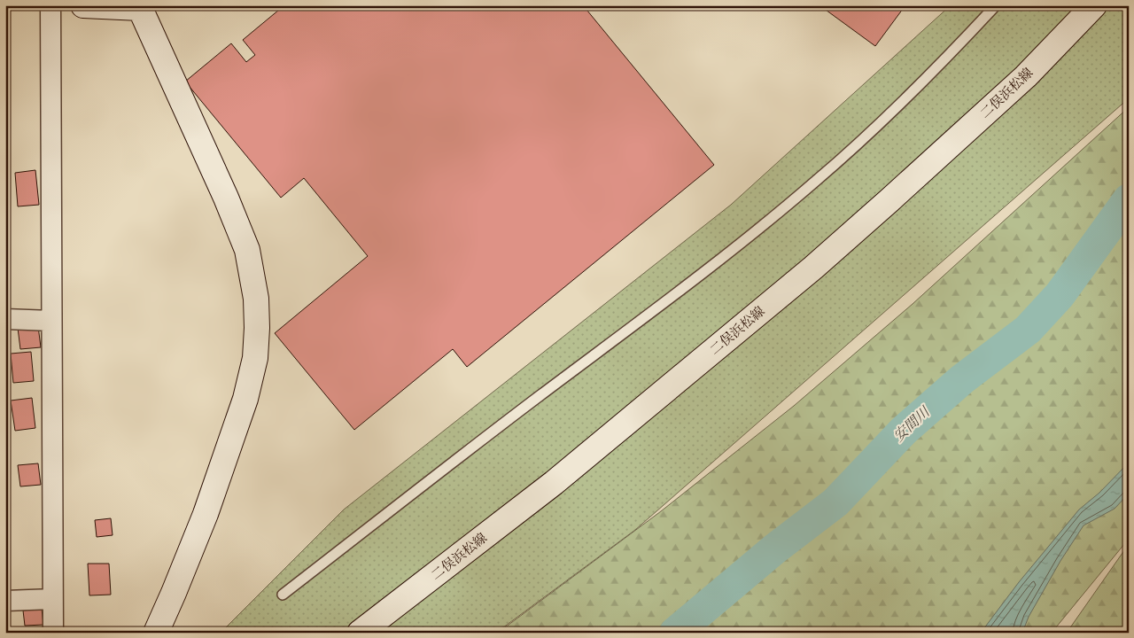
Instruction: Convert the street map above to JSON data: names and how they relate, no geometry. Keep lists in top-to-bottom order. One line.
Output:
{"streets":{"main road":["二俣浜松線"]},"water":["安間川"]}
